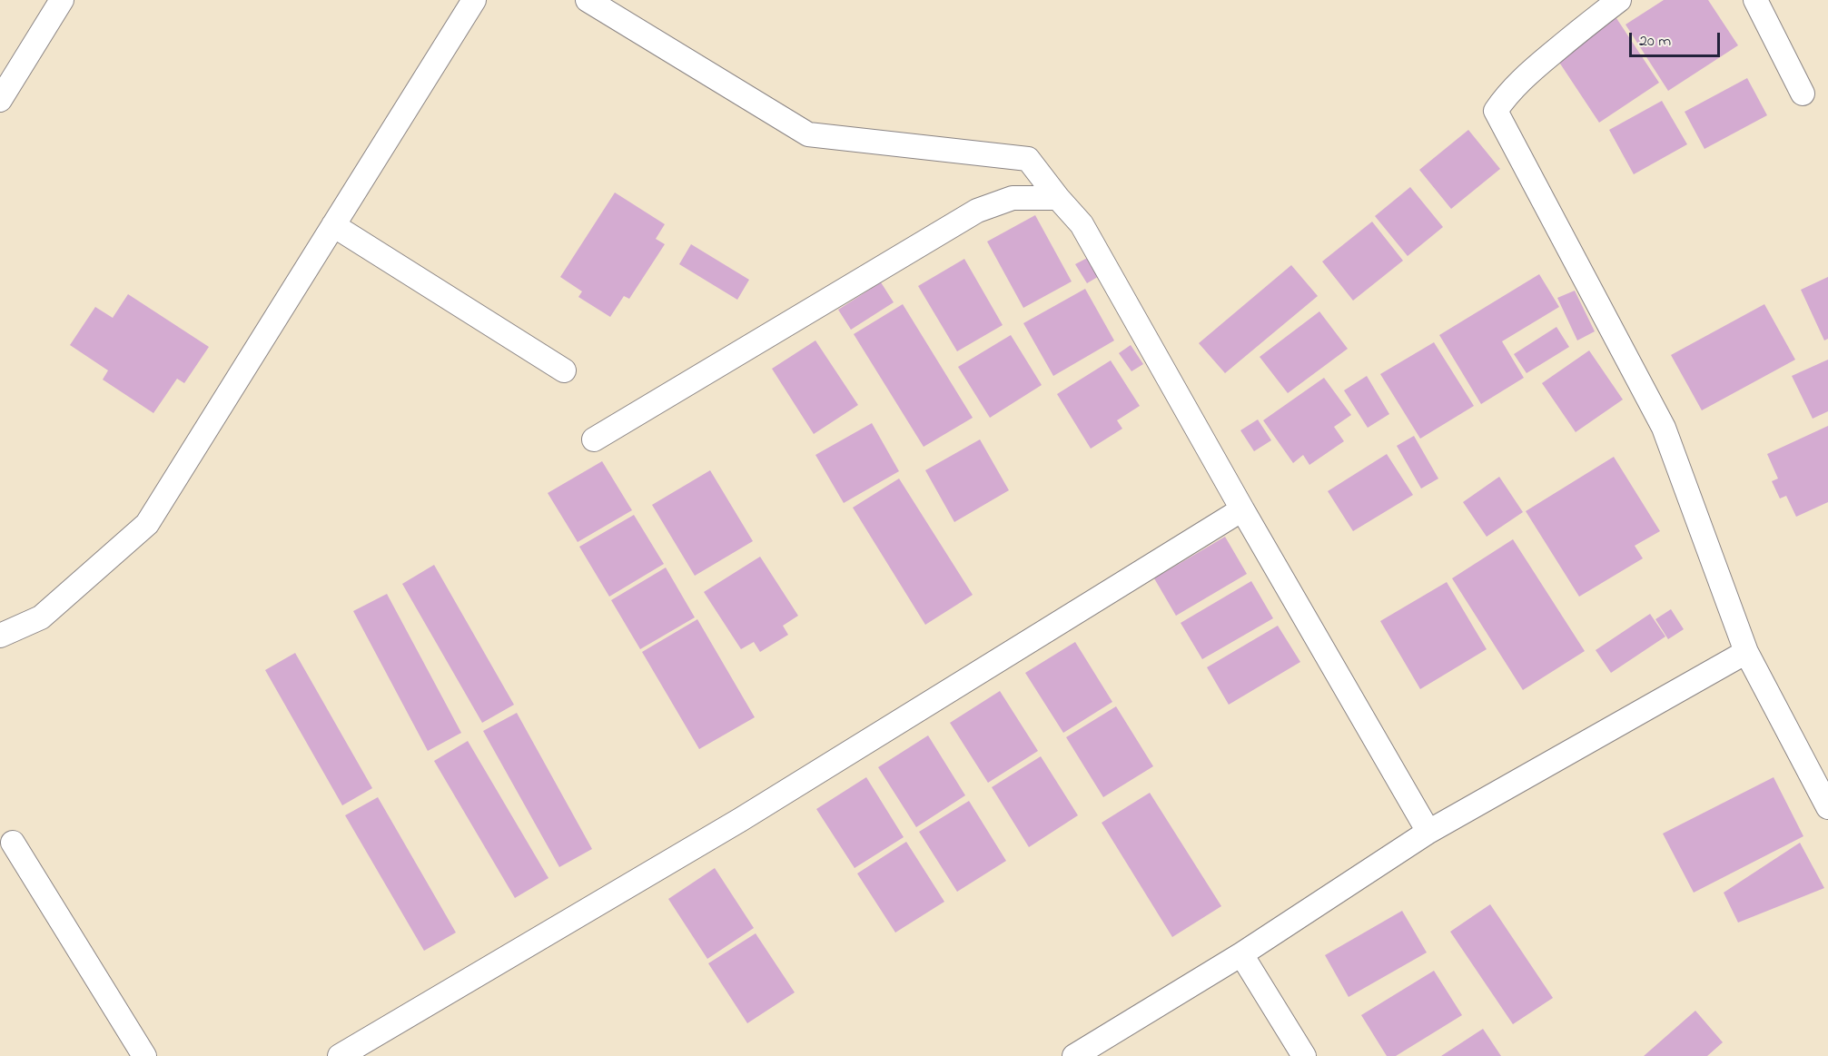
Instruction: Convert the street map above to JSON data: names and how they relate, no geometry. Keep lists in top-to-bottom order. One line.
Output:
{"scale_bar":"20 m"}
